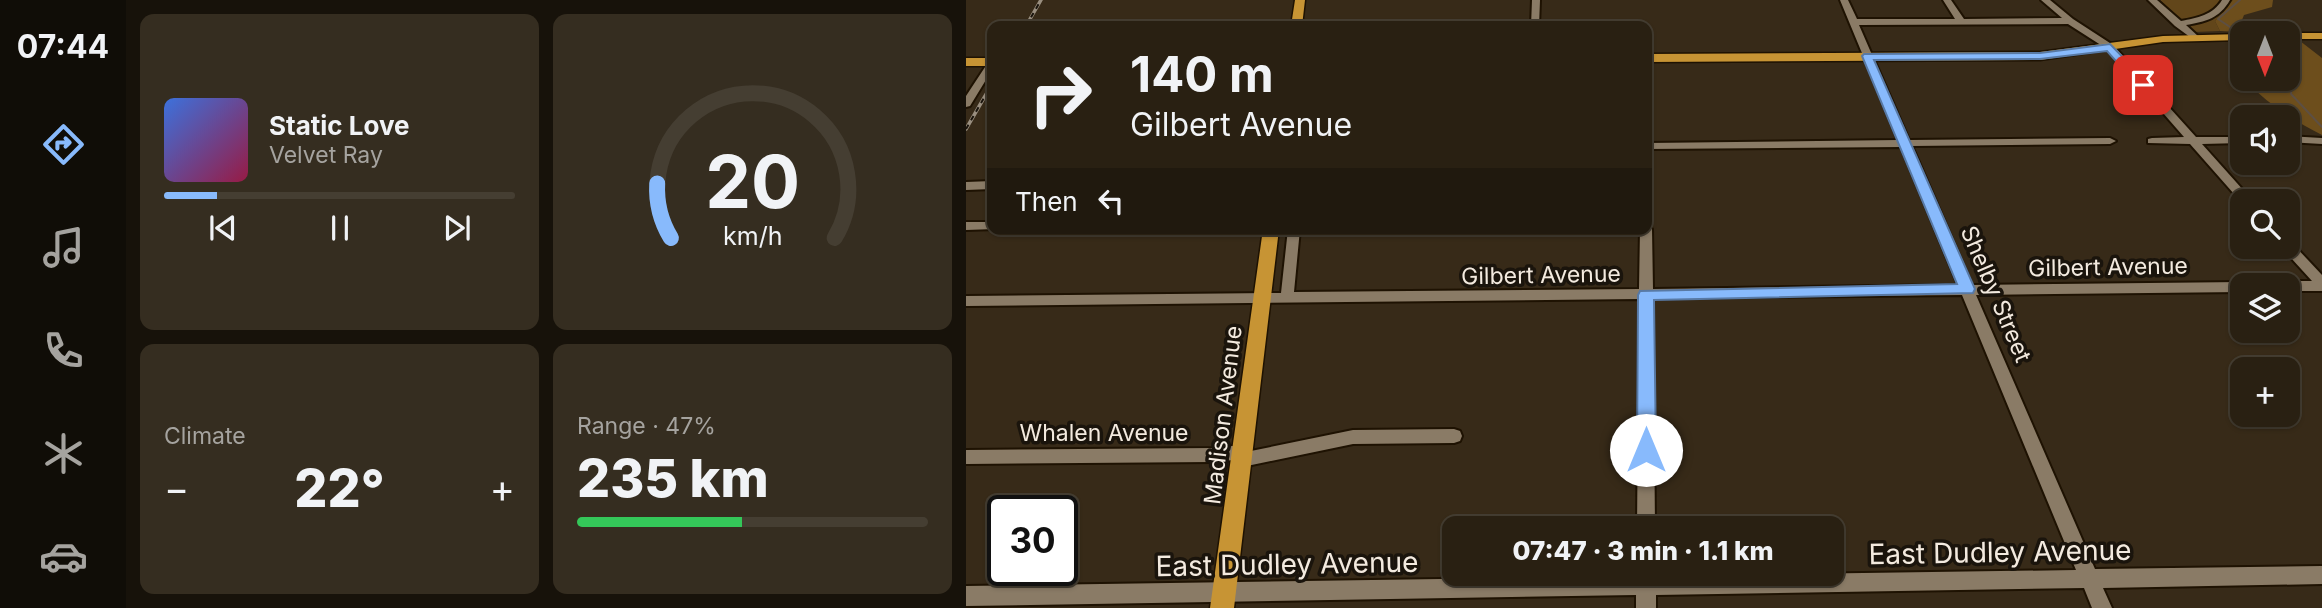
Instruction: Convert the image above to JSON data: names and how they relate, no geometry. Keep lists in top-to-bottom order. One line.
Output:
{"streets":{"main road":["Madison Avenue"],"street":["Gilbert Avenue","Shelby Street","Whalen Avenue","East Dudley Avenue"]},"crossings":[["Gilbert Avenue","Shelby Street"],["Gilbert Avenue","Madison Avenue"],["Shelby Street","East Dudley Avenue"],["Madison Avenue","Whalen Avenue"],["Madison Avenue","East Dudley Avenue"]],"north":"bottom","page":{"tabs":"07:44","map_buttons":"+","turn":["140 m","Gilbert Avenue"],"song":["Static Love","Velvet Ray"],"then":"Then","tile":["Climate",["Range · 47%","235 km"]],"heat":["−","22°","+"],"limit":"30","trip":"07:47 · 3 min · 1.1 km","gauge":["20","km/h"]}}
